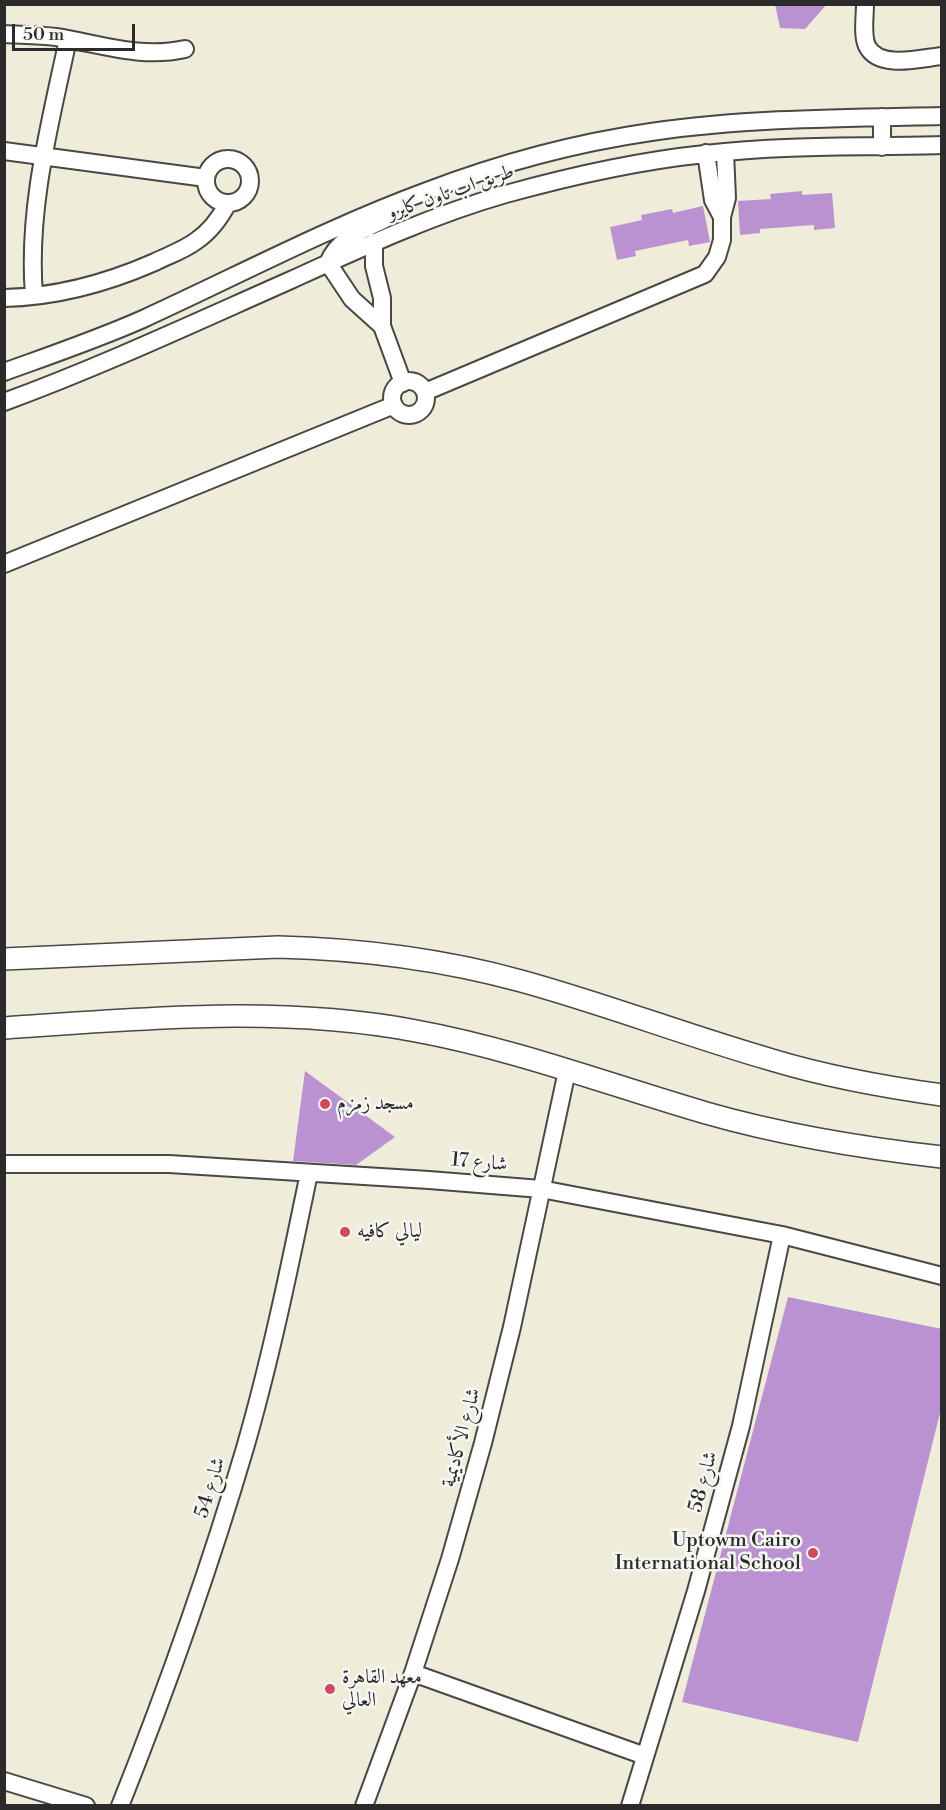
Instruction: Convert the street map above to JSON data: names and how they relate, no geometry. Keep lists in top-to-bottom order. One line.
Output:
{"streets":{"street":["طريق اب تاون كايرو","شارع 17","شارع الأكاديمية","شارع 58","شارع 54"]},"crossings":[["شارع 17","شارع الأكاديمية"],["شارع 17","شارع 58"],["شارع 17","شارع 54"]],"places":["مسجد زمزم","ليالي كافيه","Uptowm Cairo International School","معهد القاهرة العالي"],"scale_bar":"50 m"}
